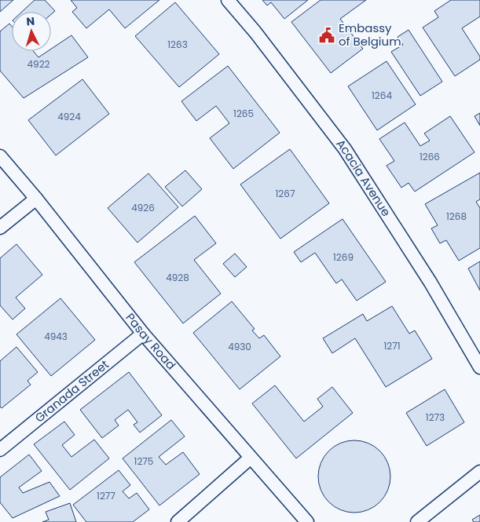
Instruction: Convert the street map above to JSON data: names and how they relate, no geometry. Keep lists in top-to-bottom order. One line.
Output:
{"streets":{"street":["Acacia Avenue","Pasay Road","Granada Street"]},"crossings":[["Pasay Road","Granada Street"]],"places":{"public building":["Embassy of Belgium"]},"house_numbers":["1263","4922","1264","1265","4924","1266","1267","4926","1268","1269","4928","4943","1271","4930","1273","1275","1277"],"north":"top"}
